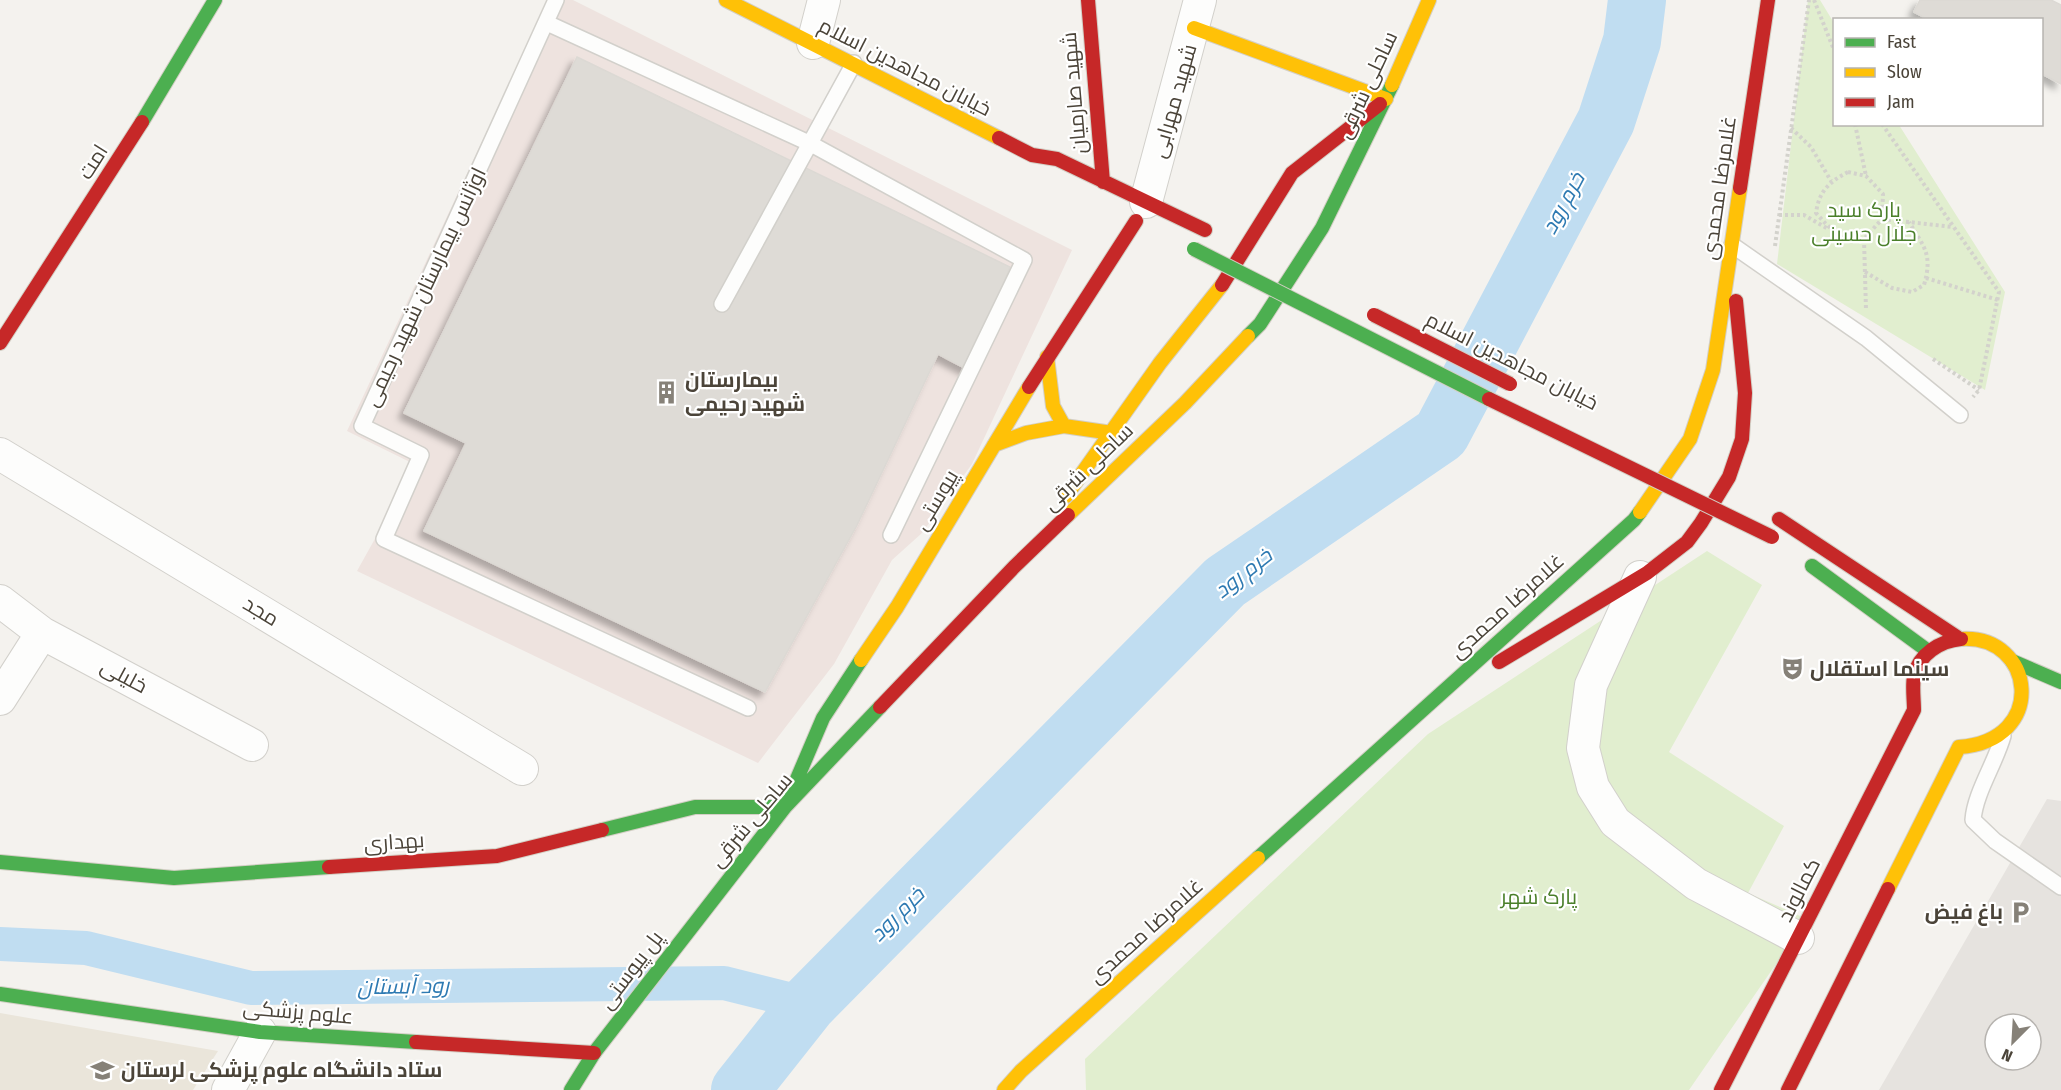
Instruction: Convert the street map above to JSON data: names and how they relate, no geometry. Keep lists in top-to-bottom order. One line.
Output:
{"streets":{"main road":["خیابان مجاهدین اسلام","ساحلی شرقی","شهید صارمیان","امت","غلامرضا محمدی","پیوستی","بهداری","کمالوند","پل پیوستی","علوم پزشکی"],"street":["شهید مهرابی","مجد","خلیلی"],"lane":["اوژانس بیمارستان شهید رحیمی"]},"crossings":[["خیابان مجاهدین اسلام","شهید صارمیان"],["خیابان مجاهدین اسلام","شهید مهرابی"],["خیابان مجاهدین اسلام","پیوستی"],["ساحلی شرقی","پیوستی"],["ساحلی شرقی","بهداری"],["ساحلی شرقی","پل پیوستی"],["شهید مهرابی","پیوستی"],["پیوستی","بهداری"],["پل پیوستی","علوم پزشکی"]],"water":["خرم رود","رود آبستان"],"parks":["پارک سید جلال حسینی","پارک شهر"],"places":{"building":["بیمارستان شهید رحیمی"],"theatre":["سینما استقلال"],"parking":["باغ فیض"],"school or university":["ستاد دانشگاه علوم پزشکی لرستان"]},"legend":["Fast","Slow","Jam"],"north":"bottom left"}
